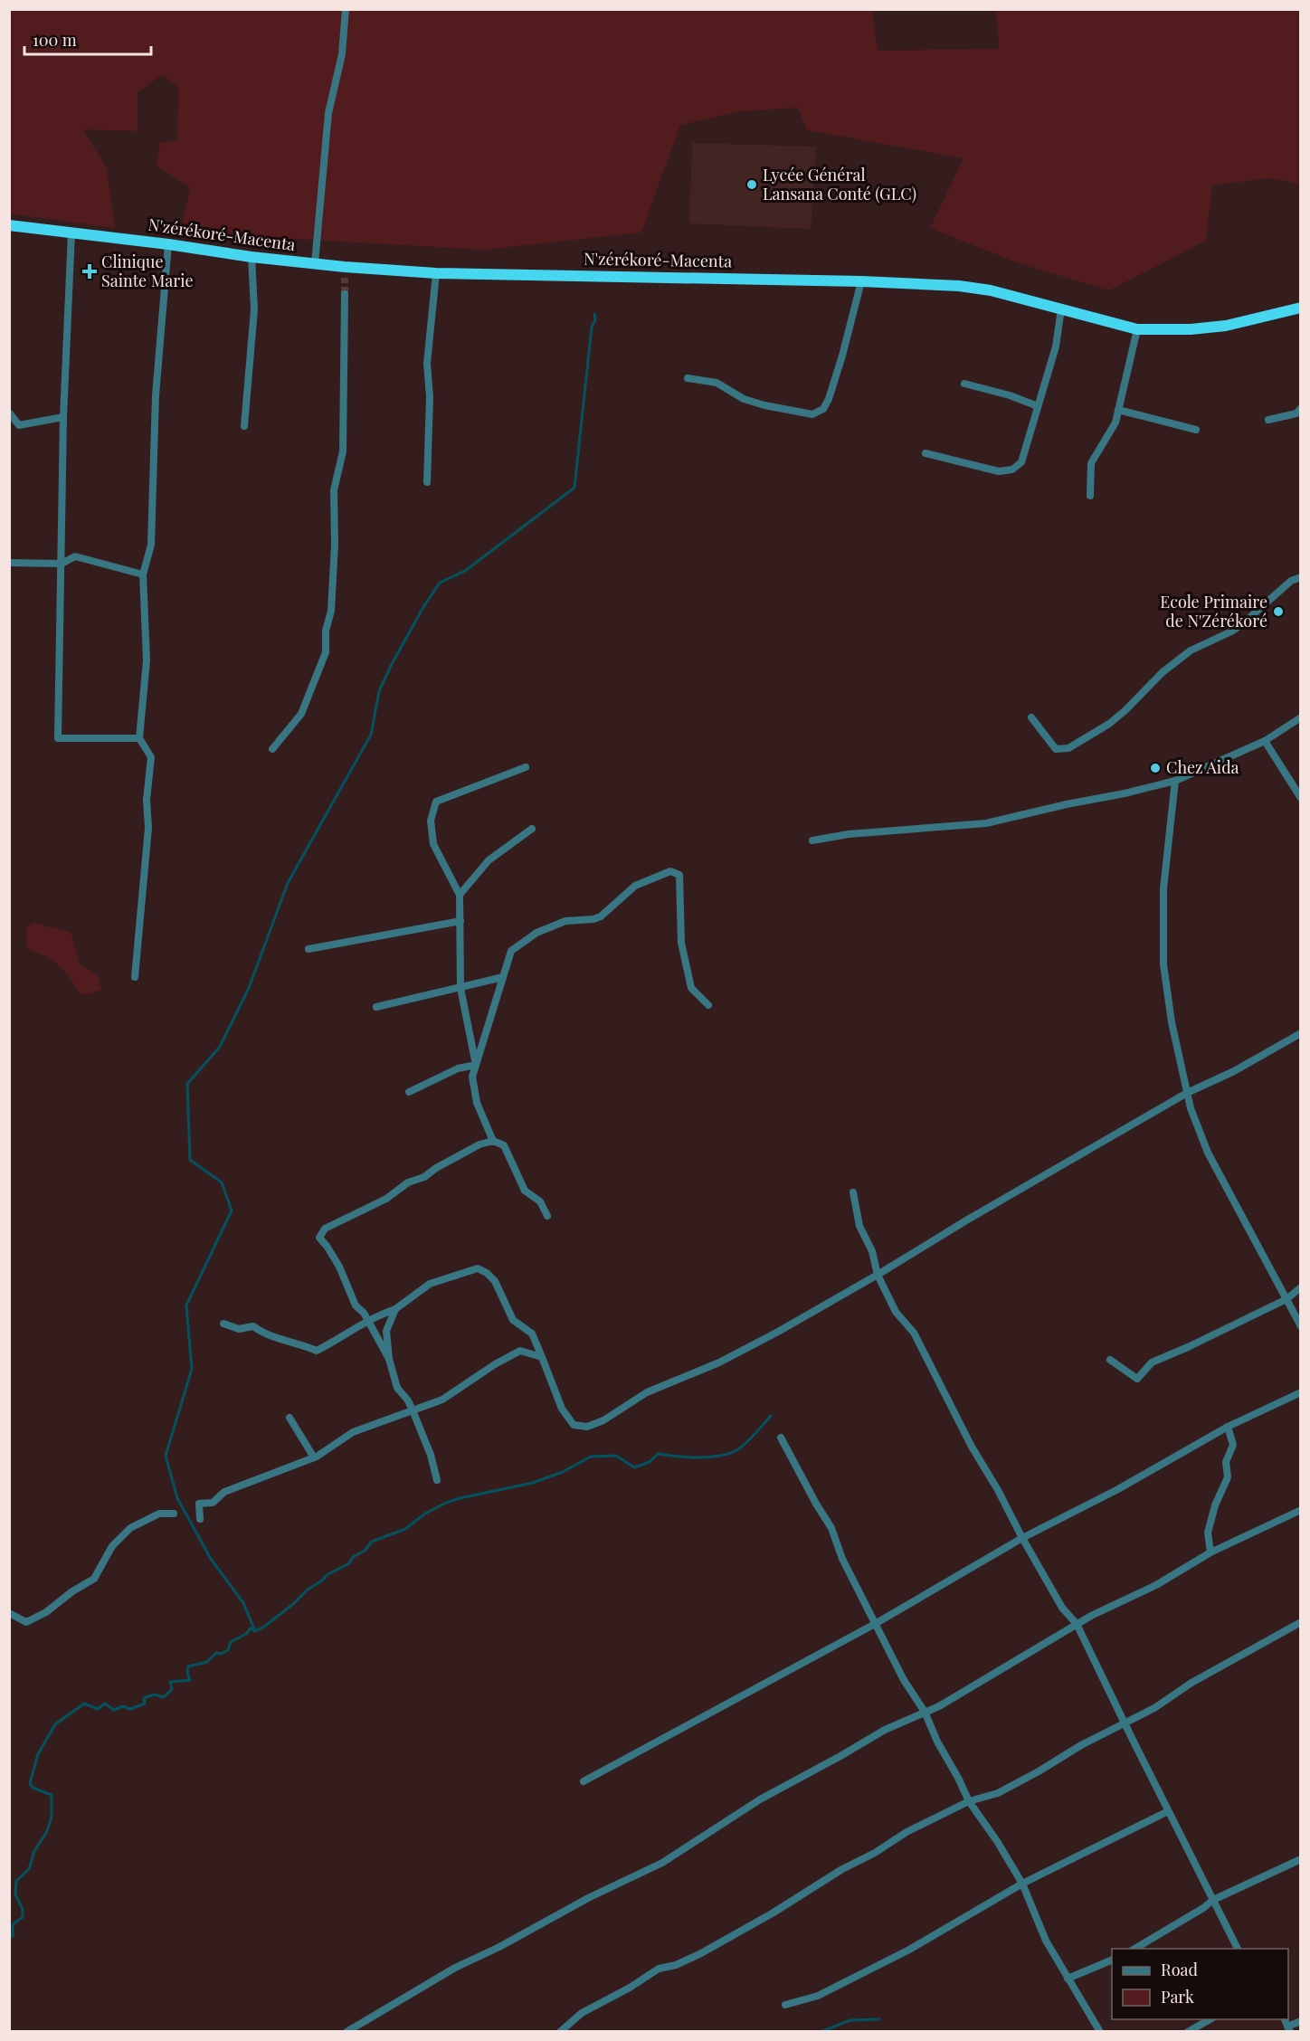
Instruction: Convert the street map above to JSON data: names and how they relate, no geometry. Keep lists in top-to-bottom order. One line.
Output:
{"streets":{"highway":["N'zérékoré-Macenta"]},"places":{"other":["Lycée Général Lansana Conté (GLC)","Ecole Primaire de N'Zérékoré","Chez Aida"],"health":["Clinique Sainte Marie"]},"legend":["Road","Park"],"scale_bar":"100 m"}
